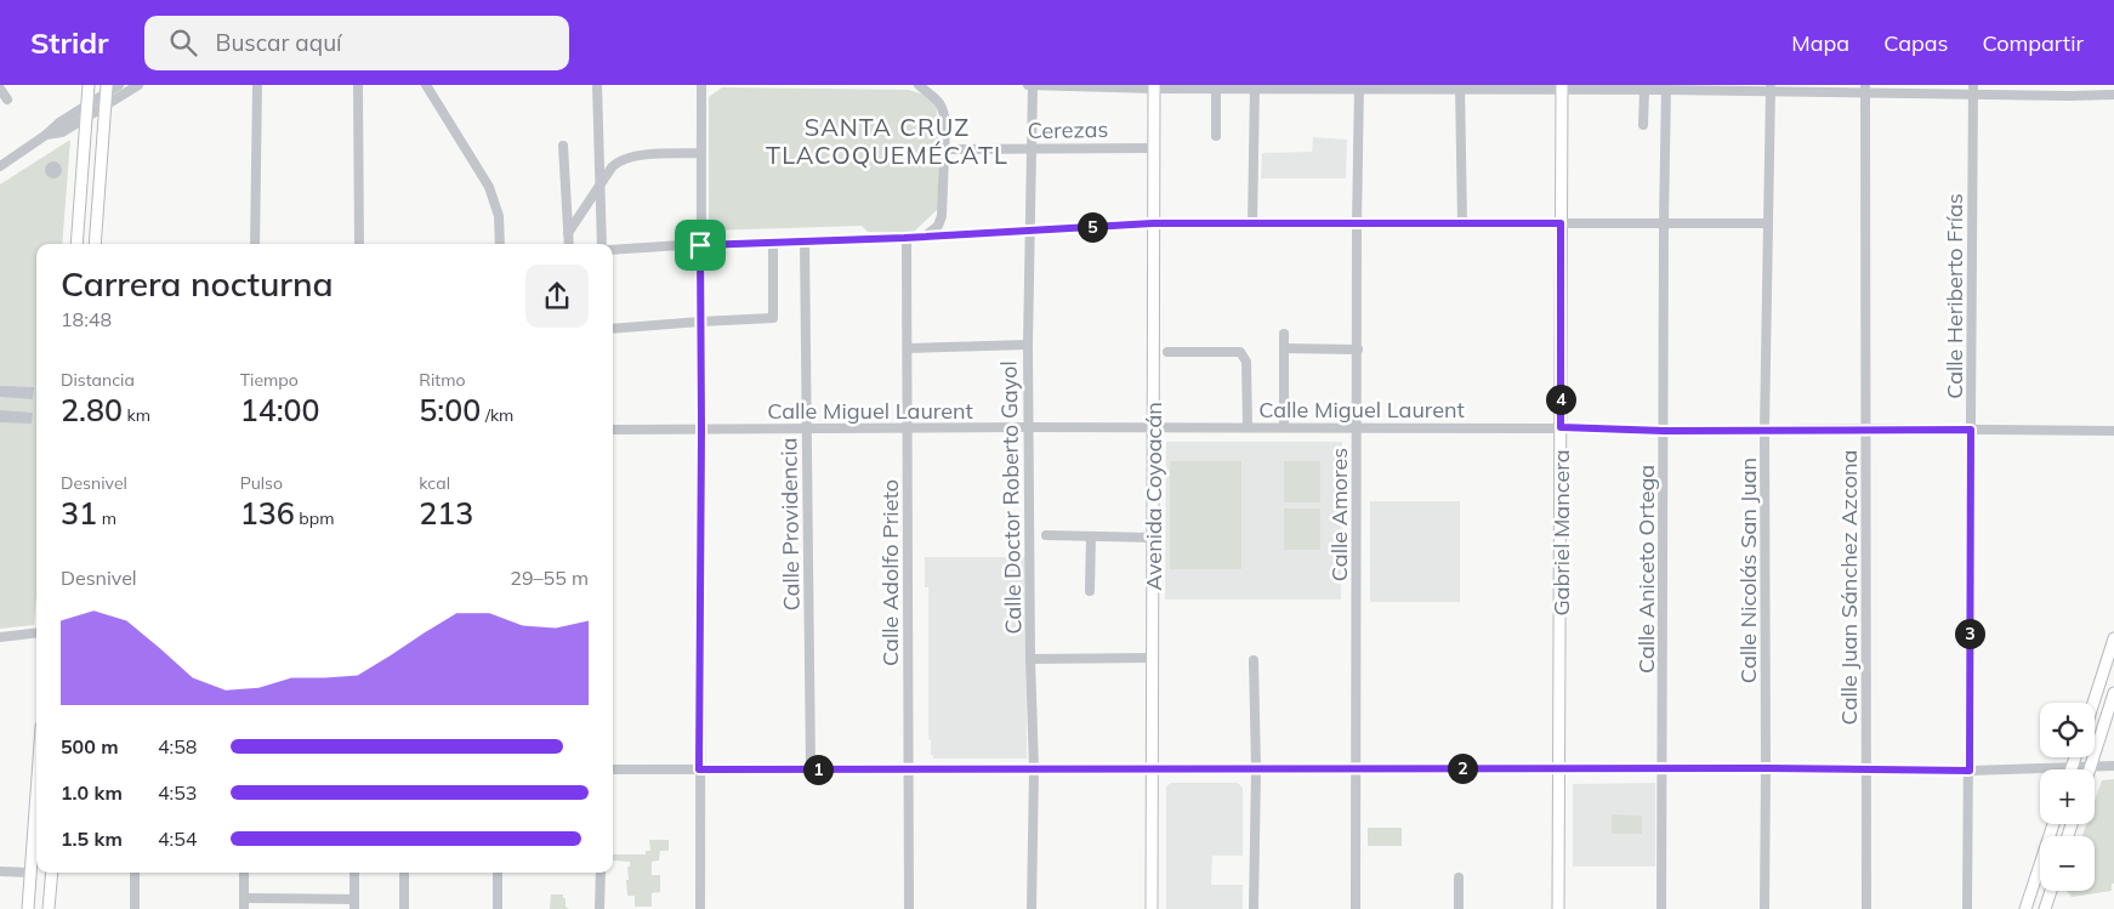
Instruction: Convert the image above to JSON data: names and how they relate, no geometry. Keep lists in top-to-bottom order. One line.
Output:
{"streets":{"main road":["Avenida Coyoacán","Gabriel Mancera"],"street":["Cerezas","Calle Heriberto Frías","Calle Miguel Laurent","Calle Doctor Roberto Gayol","Calle Amores","Calle Providencia","Calle Aniceto Ortega","Calle Nicolás San Juan","Calle Adolfo Prieto","Calle Juan Sánchez Azcona"]},"crossings":[["Cerezas","Avenida Coyoacán"],["Cerezas","Calle Doctor Roberto Gayol"],["Calle Heriberto Frías","Calle Miguel Laurent"],["Calle Miguel Laurent","Avenida Coyoacán"],["Calle Miguel Laurent","Calle Doctor Roberto Gayol"],["Calle Miguel Laurent","Calle Amores"],["Calle Miguel Laurent","Calle Providencia"],["Calle Miguel Laurent","Gabriel Mancera"],["Calle Miguel Laurent","Calle Aniceto Ortega"],["Calle Miguel Laurent","Calle Nicolás San Juan"],["Calle Miguel Laurent","Calle Adolfo Prieto"],["Calle Miguel Laurent","Calle Juan Sánchez Azcona"]],"districts":["SANTA CRUZ TLACOQUEMÉCATL"],"page":{"header":"Stridr","search":"Buscar aquí","nav":["Mapa","Capas","Compartir"],"pins":["5","4","3","2","1"],"heading":["Carrera nocturna","18:48"],"stats":[["Distancia","2.80 km"],["Tiempo","14:00"],["Ritmo","5:00 /km"],["Desnivel","31 m"],["Pulso","136 bpm"],["kcal","213"]],"chart":["Desnivel","29–55 m"],"map_buttons":["+","−"],"list":[{"name":"500 m","note":"4:58"},{"name":"1.0 km","note":"4:53"},{"name":"1.5 km","note":"4:54"}]}}
